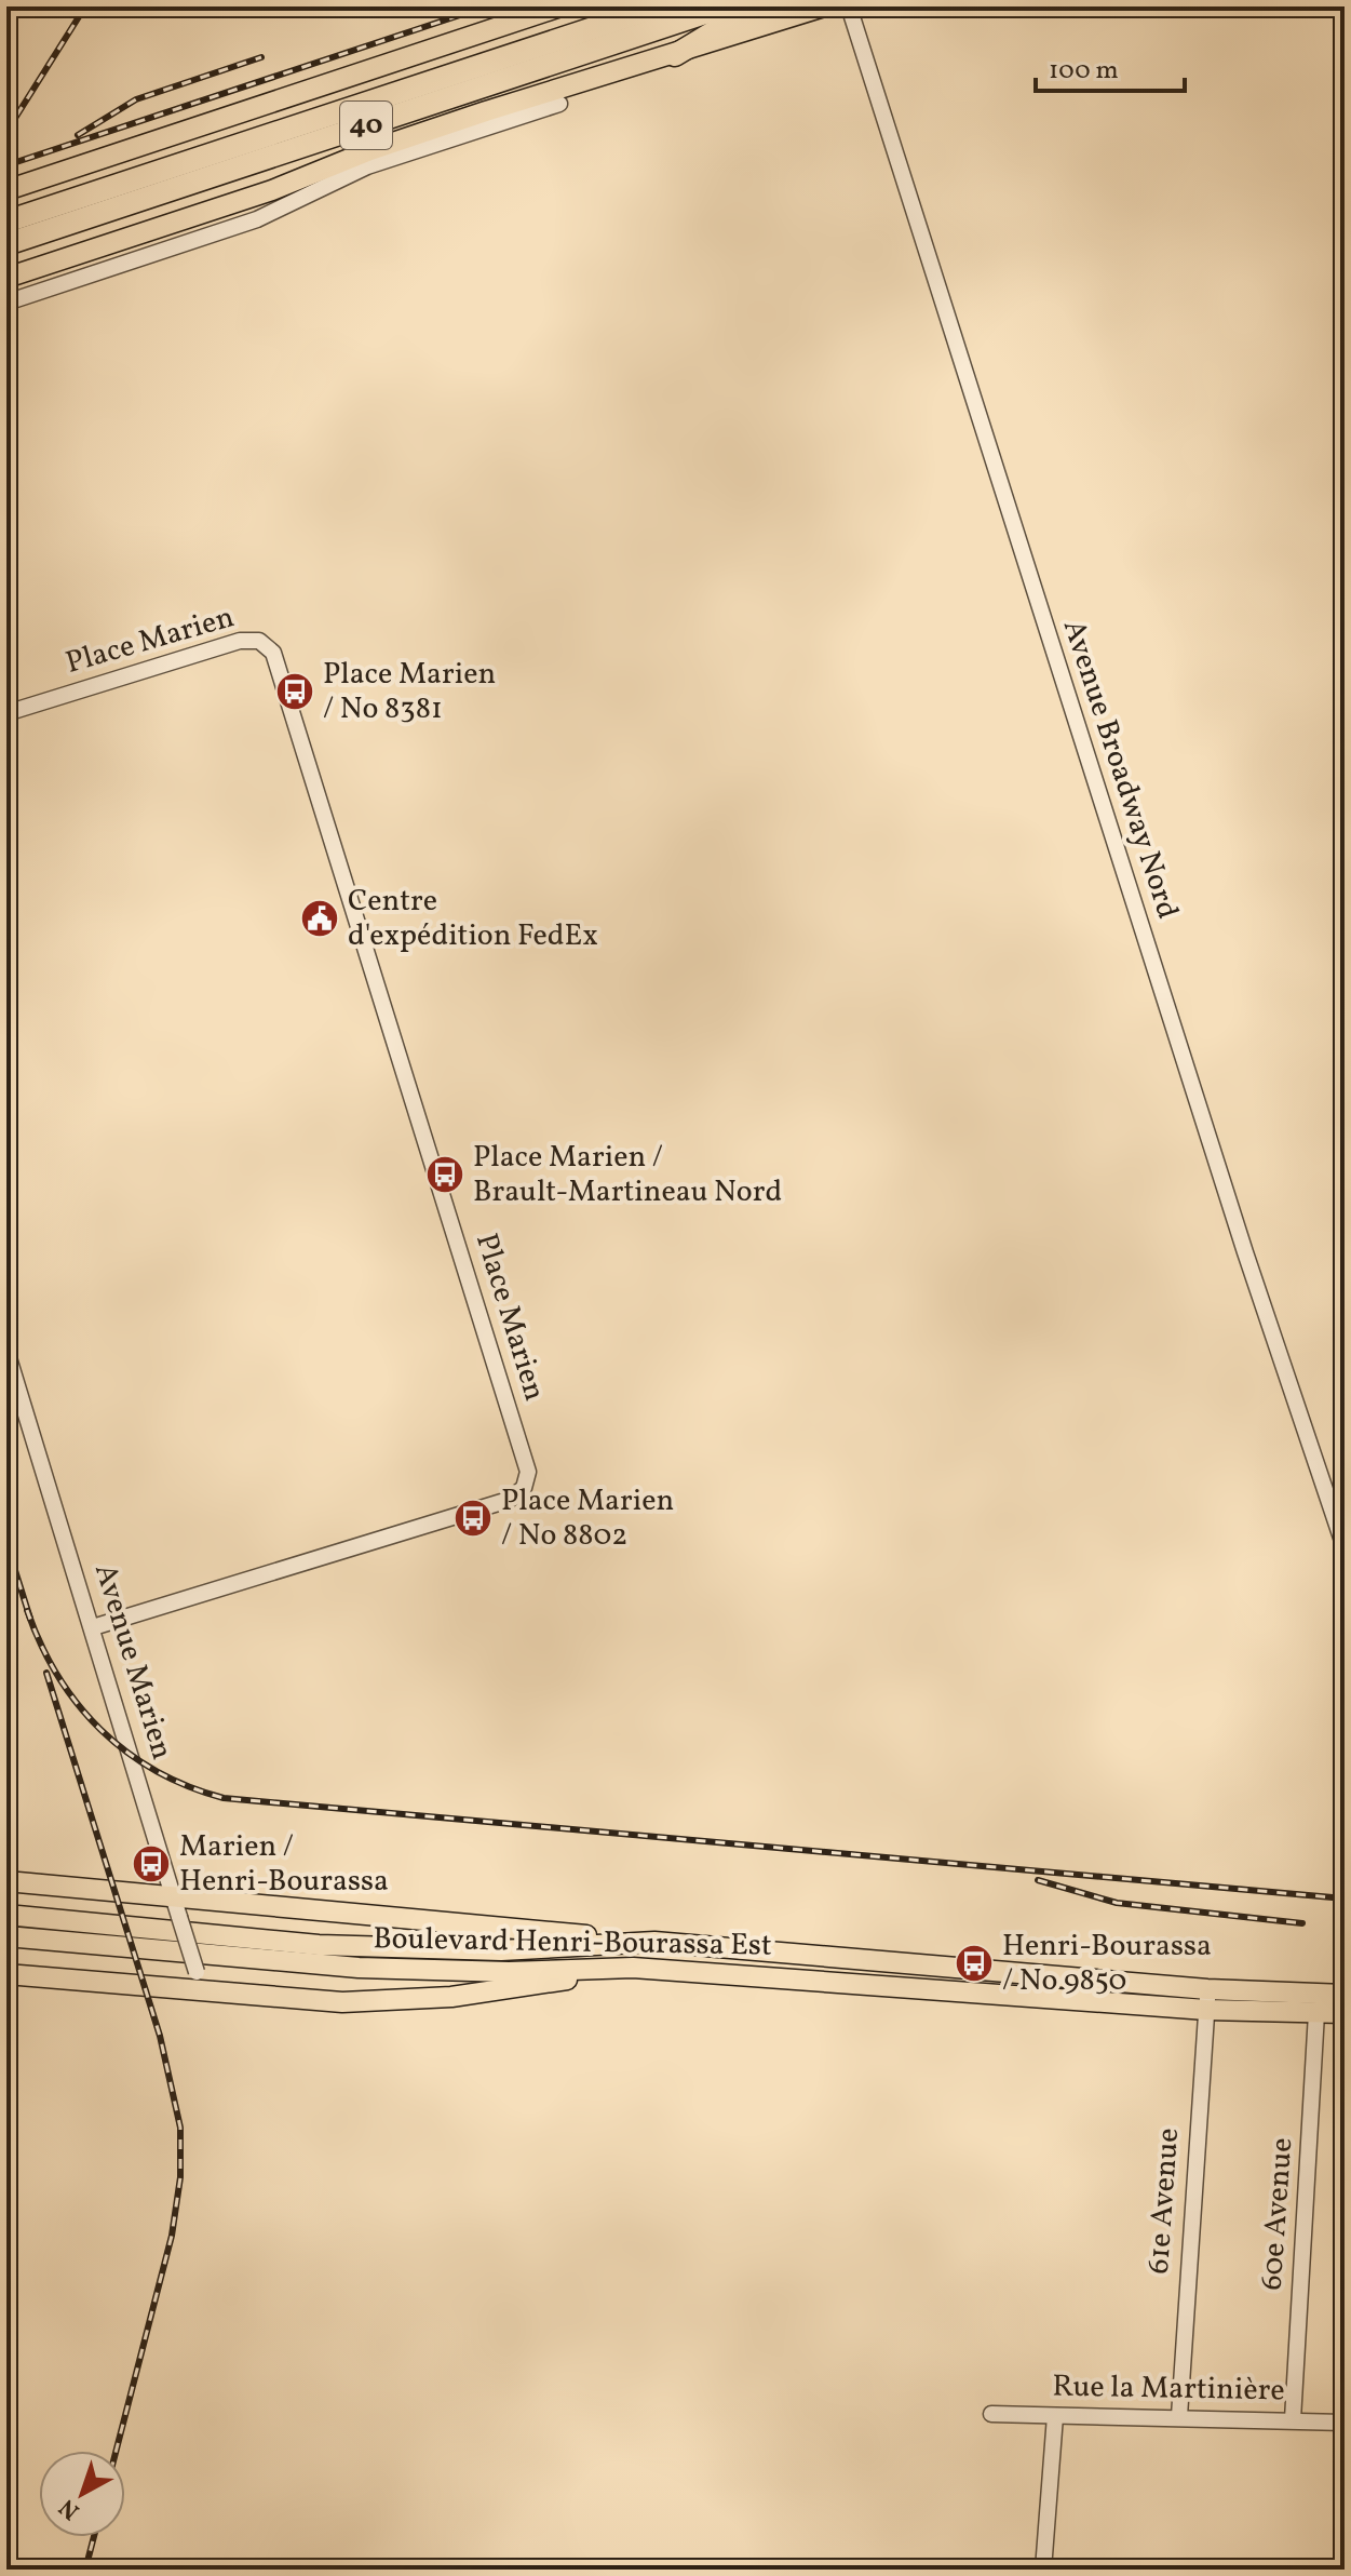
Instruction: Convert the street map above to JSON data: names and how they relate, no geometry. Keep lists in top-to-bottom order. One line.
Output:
{"streets":{"highway":["40"],"main road":["Boulevard Henri-Bourassa Est"],"street":["Place Marien","Avenue Broadway Nord","Avenue Marien","61e Avenue","60e Avenue","Rue la Martinière"]},"crossings":[["Place Marien","Avenue Marien"],["Boulevard Henri-Bourassa Est","61e Avenue"],["Boulevard Henri-Bourassa Est","60e Avenue"],["61e Avenue","Rue la Martinière"],["60e Avenue","Rue la Martinière"]],"places":{"bus stop":["Place Marien / No 8381","Place Marien / Brault-Martineau Nord","Place Marien / No 8802","Marien / Henri-Bourassa","Henri-Bourassa / No 9850"],"public building":["Centre d'expédition FedEx"]},"scale_bar":"100 m","north":"bottom left"}
